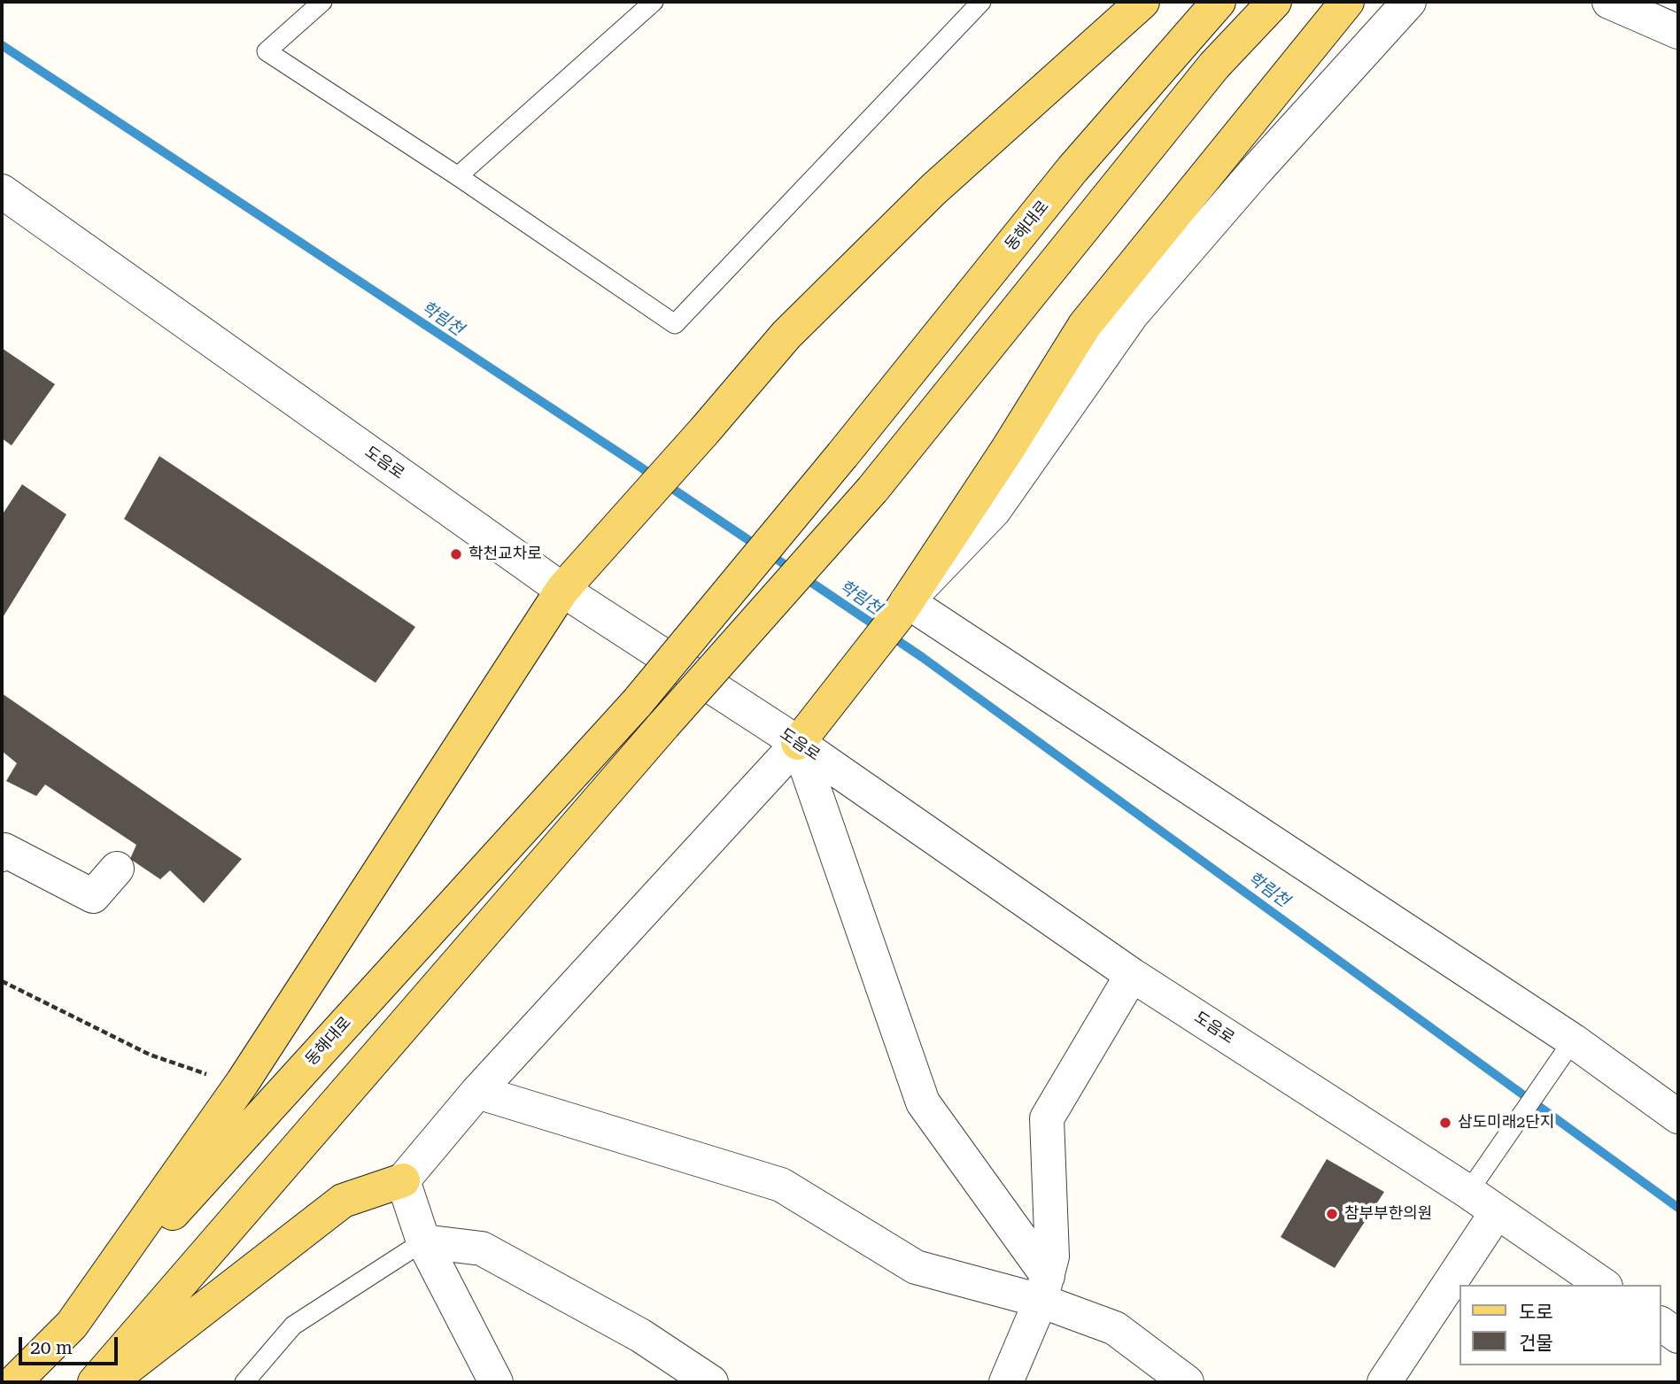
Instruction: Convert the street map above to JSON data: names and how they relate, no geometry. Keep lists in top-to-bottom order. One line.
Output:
{"streets":{"main road":["동해대로"],"street":["도음로"]},"water":["학림천"],"places":["학천교차로","삼도미래2단지","참부부한의원"],"legend":["도로","건물"],"scale_bar":"20 m"}
